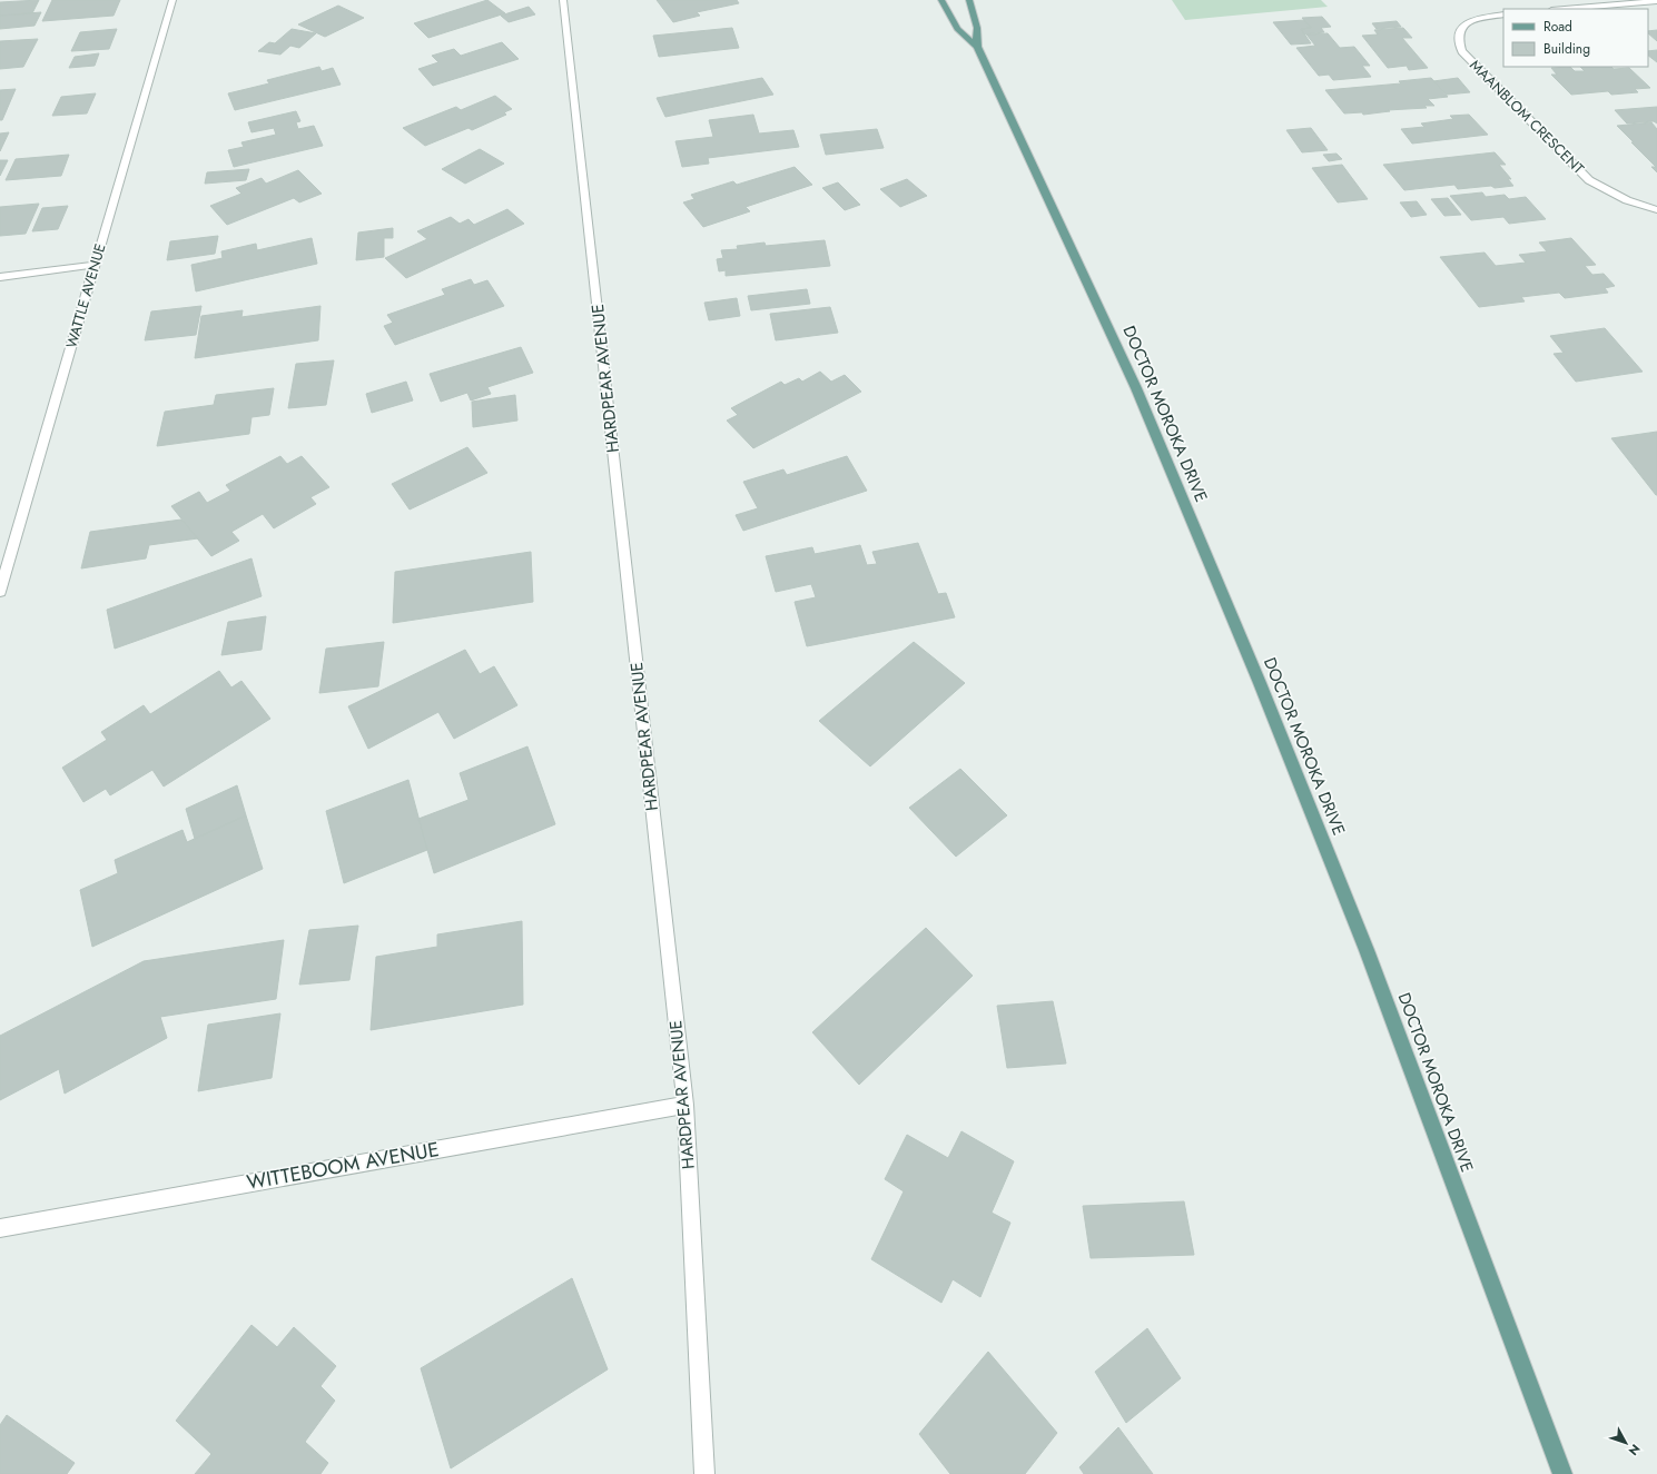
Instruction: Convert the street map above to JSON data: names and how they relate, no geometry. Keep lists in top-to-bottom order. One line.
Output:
{"streets":{"main road":["DOCTOR MOROKA DRIVE"],"street":["MAANBLOM CRESCENT","WATTLE AVENUE","HARDPEAR AVENUE","WITTEBOOM AVENUE"]},"crossings":[["HARDPEAR AVENUE","WITTEBOOM AVENUE"]],"legend":["Road","Building"],"north":"bottom right"}
